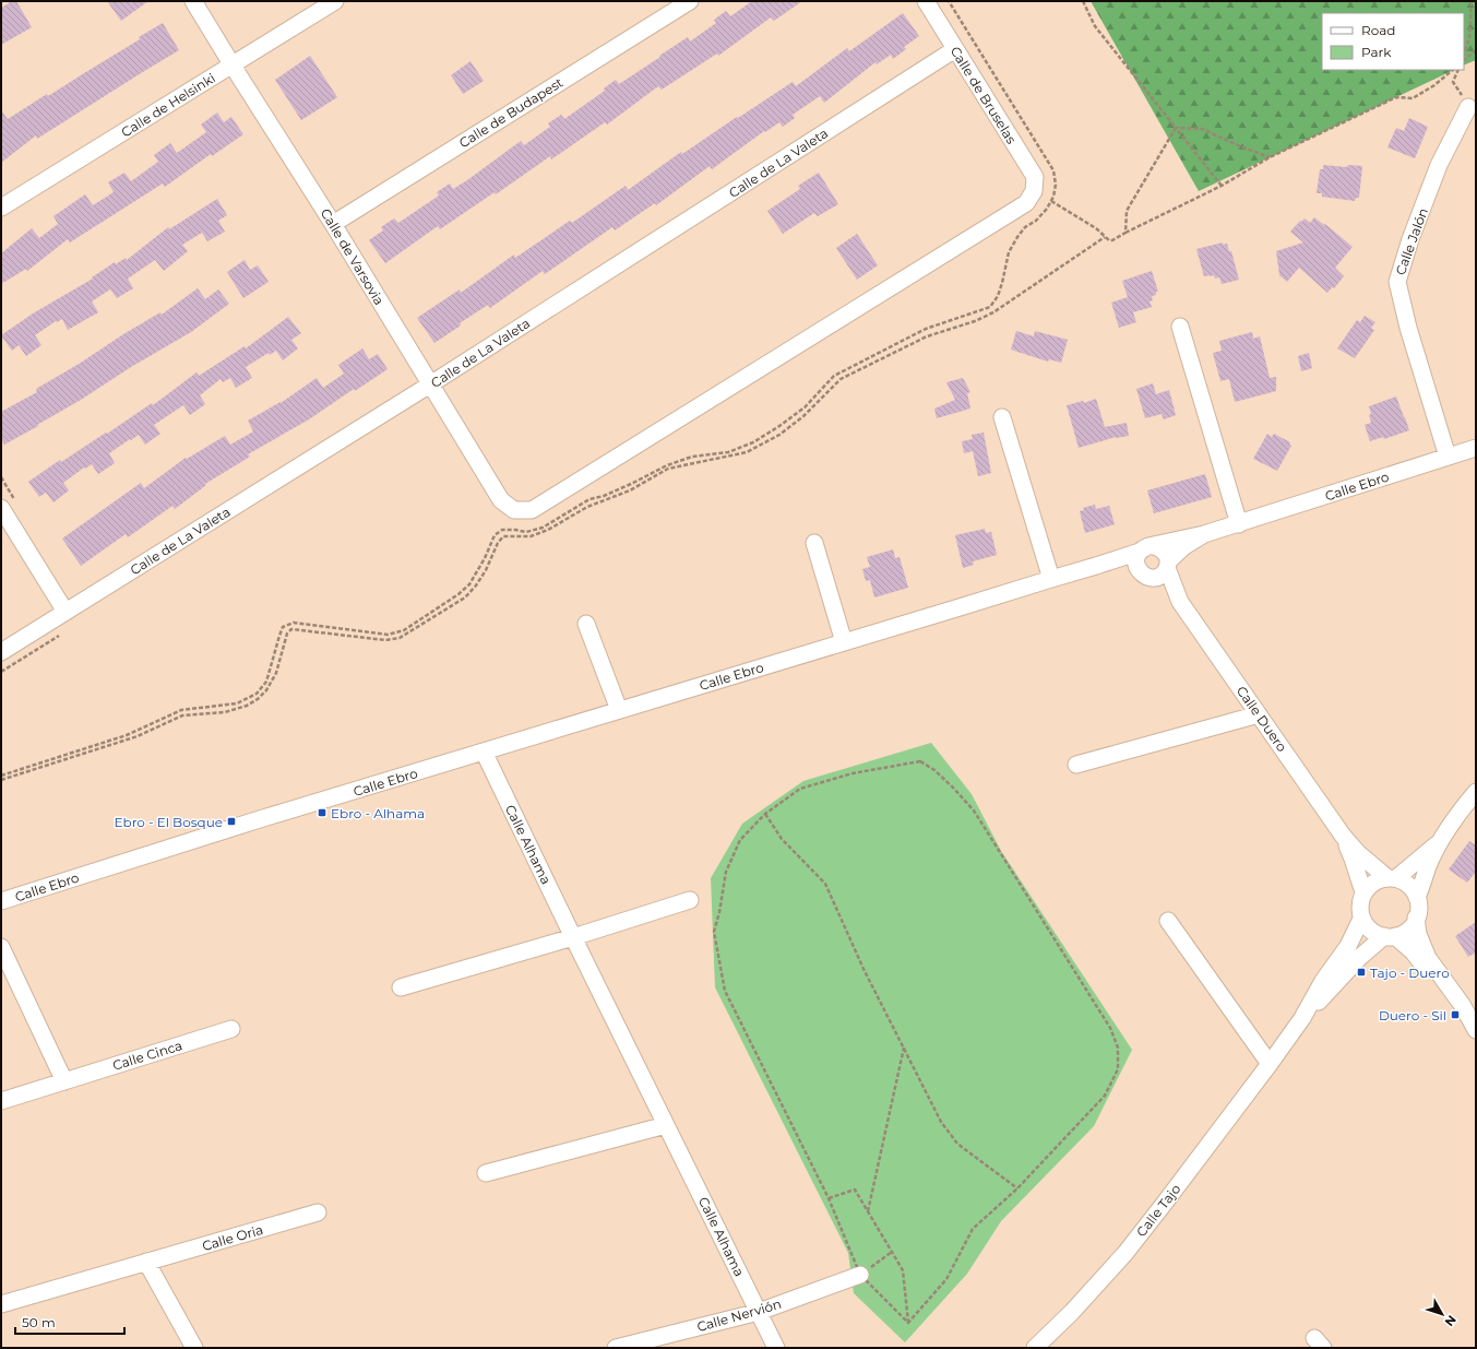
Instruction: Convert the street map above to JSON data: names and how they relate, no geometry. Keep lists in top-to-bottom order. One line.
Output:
{"streets":{"street":["Calle de Bruselas","Calle de Helsinki","Calle de Budapest","Calle de La Valeta","Calle Jalón","Calle de Varsovia","Calle Ebro","Calle Duero","Calle Alhama","Calle Cinca","Calle Tajo","Calle Oria","Calle Nervión"]},"crossings":[["Calle de Bruselas","Calle de La Valeta"],["Calle de Bruselas","Calle de Varsovia"],["Calle de Helsinki","Calle de Varsovia"],["Calle de Budapest","Calle de Varsovia"],["Calle de La Valeta","Calle de Varsovia"],["Calle Jalón","Calle Ebro"],["Calle Ebro","Calle Duero"],["Calle Ebro","Calle Alhama"],["Calle Duero","Calle Tajo"],["Calle Alhama","Calle Nervión"]],"places":{"transit":["Ebro - Alhama","Ebro - El Bosque","Tajo - Duero","Duero - Sil"]},"legend":["Road","Park"],"scale_bar":"50 m","north":"bottom right"}
